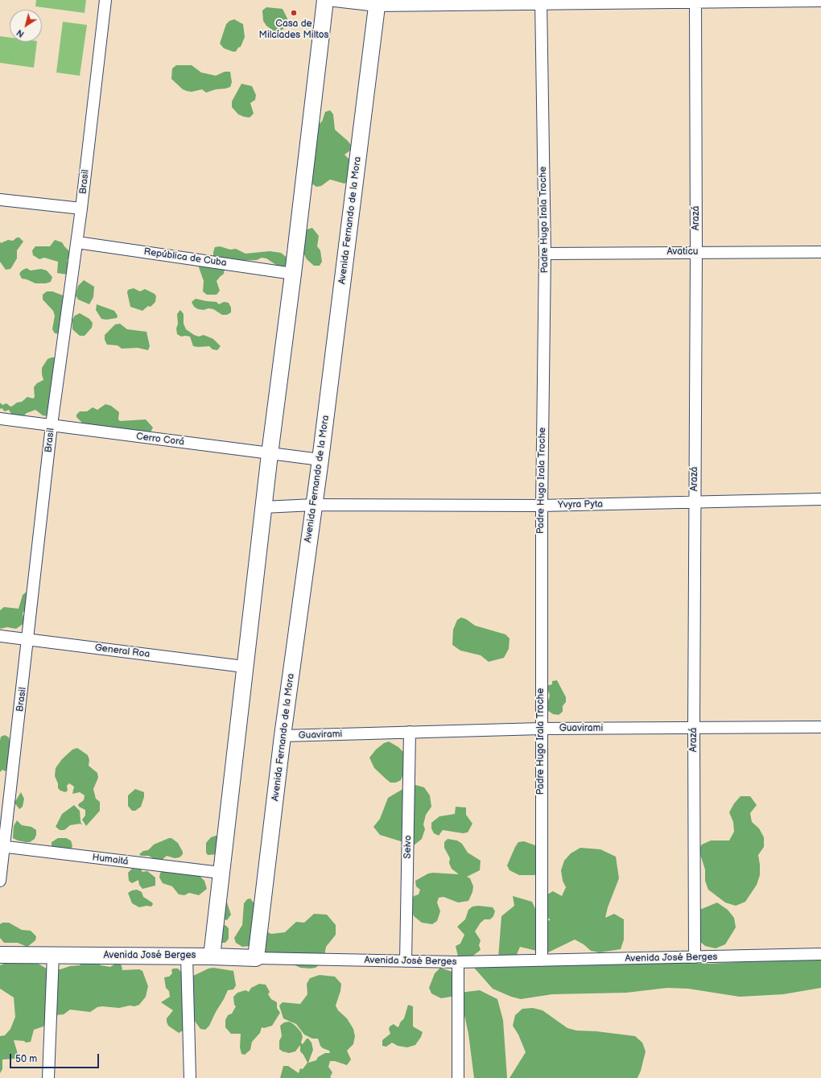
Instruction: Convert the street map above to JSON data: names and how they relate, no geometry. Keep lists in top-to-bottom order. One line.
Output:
{"streets":{"main road":["Avenida Fernando de la Mora","Avenida José Berges"],"street":["Brasil","Arazá","Padre Hugo Irala Troche","Avaticu","República de Cuba","Cerro Corá","Yvyra Pyta","General Roa","Guavirami","Seivo","Humaitá"]},"crossings":[["Brasil","República de Cuba"],["Brasil","Cerro Corá"],["Brasil","General Roa"],["Brasil","Humaitá"],["Arazá","Avaticu"],["Arazá","Yvyra Pyta"],["Arazá","Guavirami"],["Arazá","Avenida José Berges"],["Padre Hugo Irala Troche","Avaticu"],["Padre Hugo Irala Troche","Yvyra Pyta"],["Padre Hugo Irala Troche","Guavirami"],["Padre Hugo Irala Troche","Avenida José Berges"],["Avenida Fernando de la Mora","Cerro Corá"],["Avenida Fernando de la Mora","Yvyra Pyta"],["Avenida Fernando de la Mora","Guavirami"],["Avenida Fernando de la Mora","Avenida José Berges"],["Guavirami","Seivo"],["Seivo","Avenida José Berges"]],"places":["Casa de Milcíades Miltos"],"scale_bar":"50 m","north":"bottom left"}
